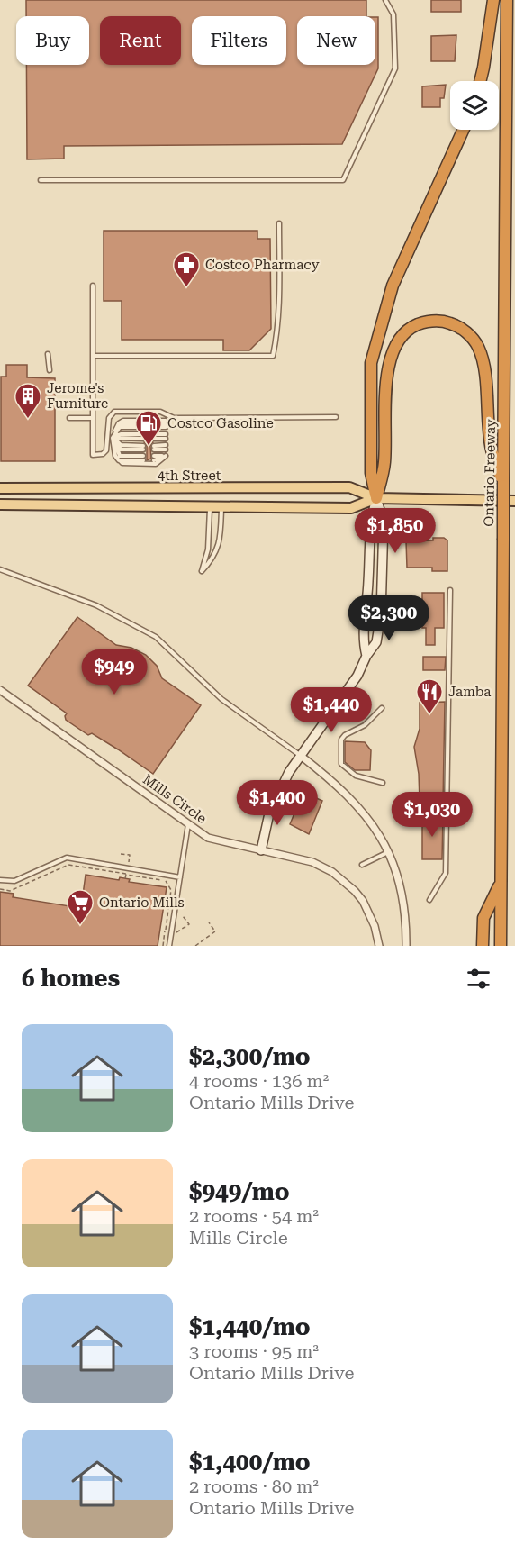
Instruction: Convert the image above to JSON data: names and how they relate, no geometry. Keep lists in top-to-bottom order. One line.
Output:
{"streets":{"highway":["Ontario Freeway"],"main road":["4th Street"],"street":["Mills Circle"]},"places":{"pharmacy":["Costco Pharmacy"],"building":["Jerome's Furniture"],"fuel station":["Costco Gasoline"],"restaurant":["Jamba"],"supermarket":["Ontario Mills"]},"page":{"chip":["Buy","Rent","Filters","New"],"price":["$1,850","$2,300","$949","$1,440","$1,400","$1,030"],"heading":"6 homes","list":[{"name":"$2,300/mo","note":"4 rooms · 136 m² · Ontario Mills Drive"},{"name":"$949/mo","note":"2 rooms · 54 m² · Mills Circle"},{"name":"$1,440/mo","note":"3 rooms · 95 m² · Ontario Mills Drive"},{"name":"$1,400/mo","note":"2 rooms · 80 m² · Ontario Mills Drive"}]}}
